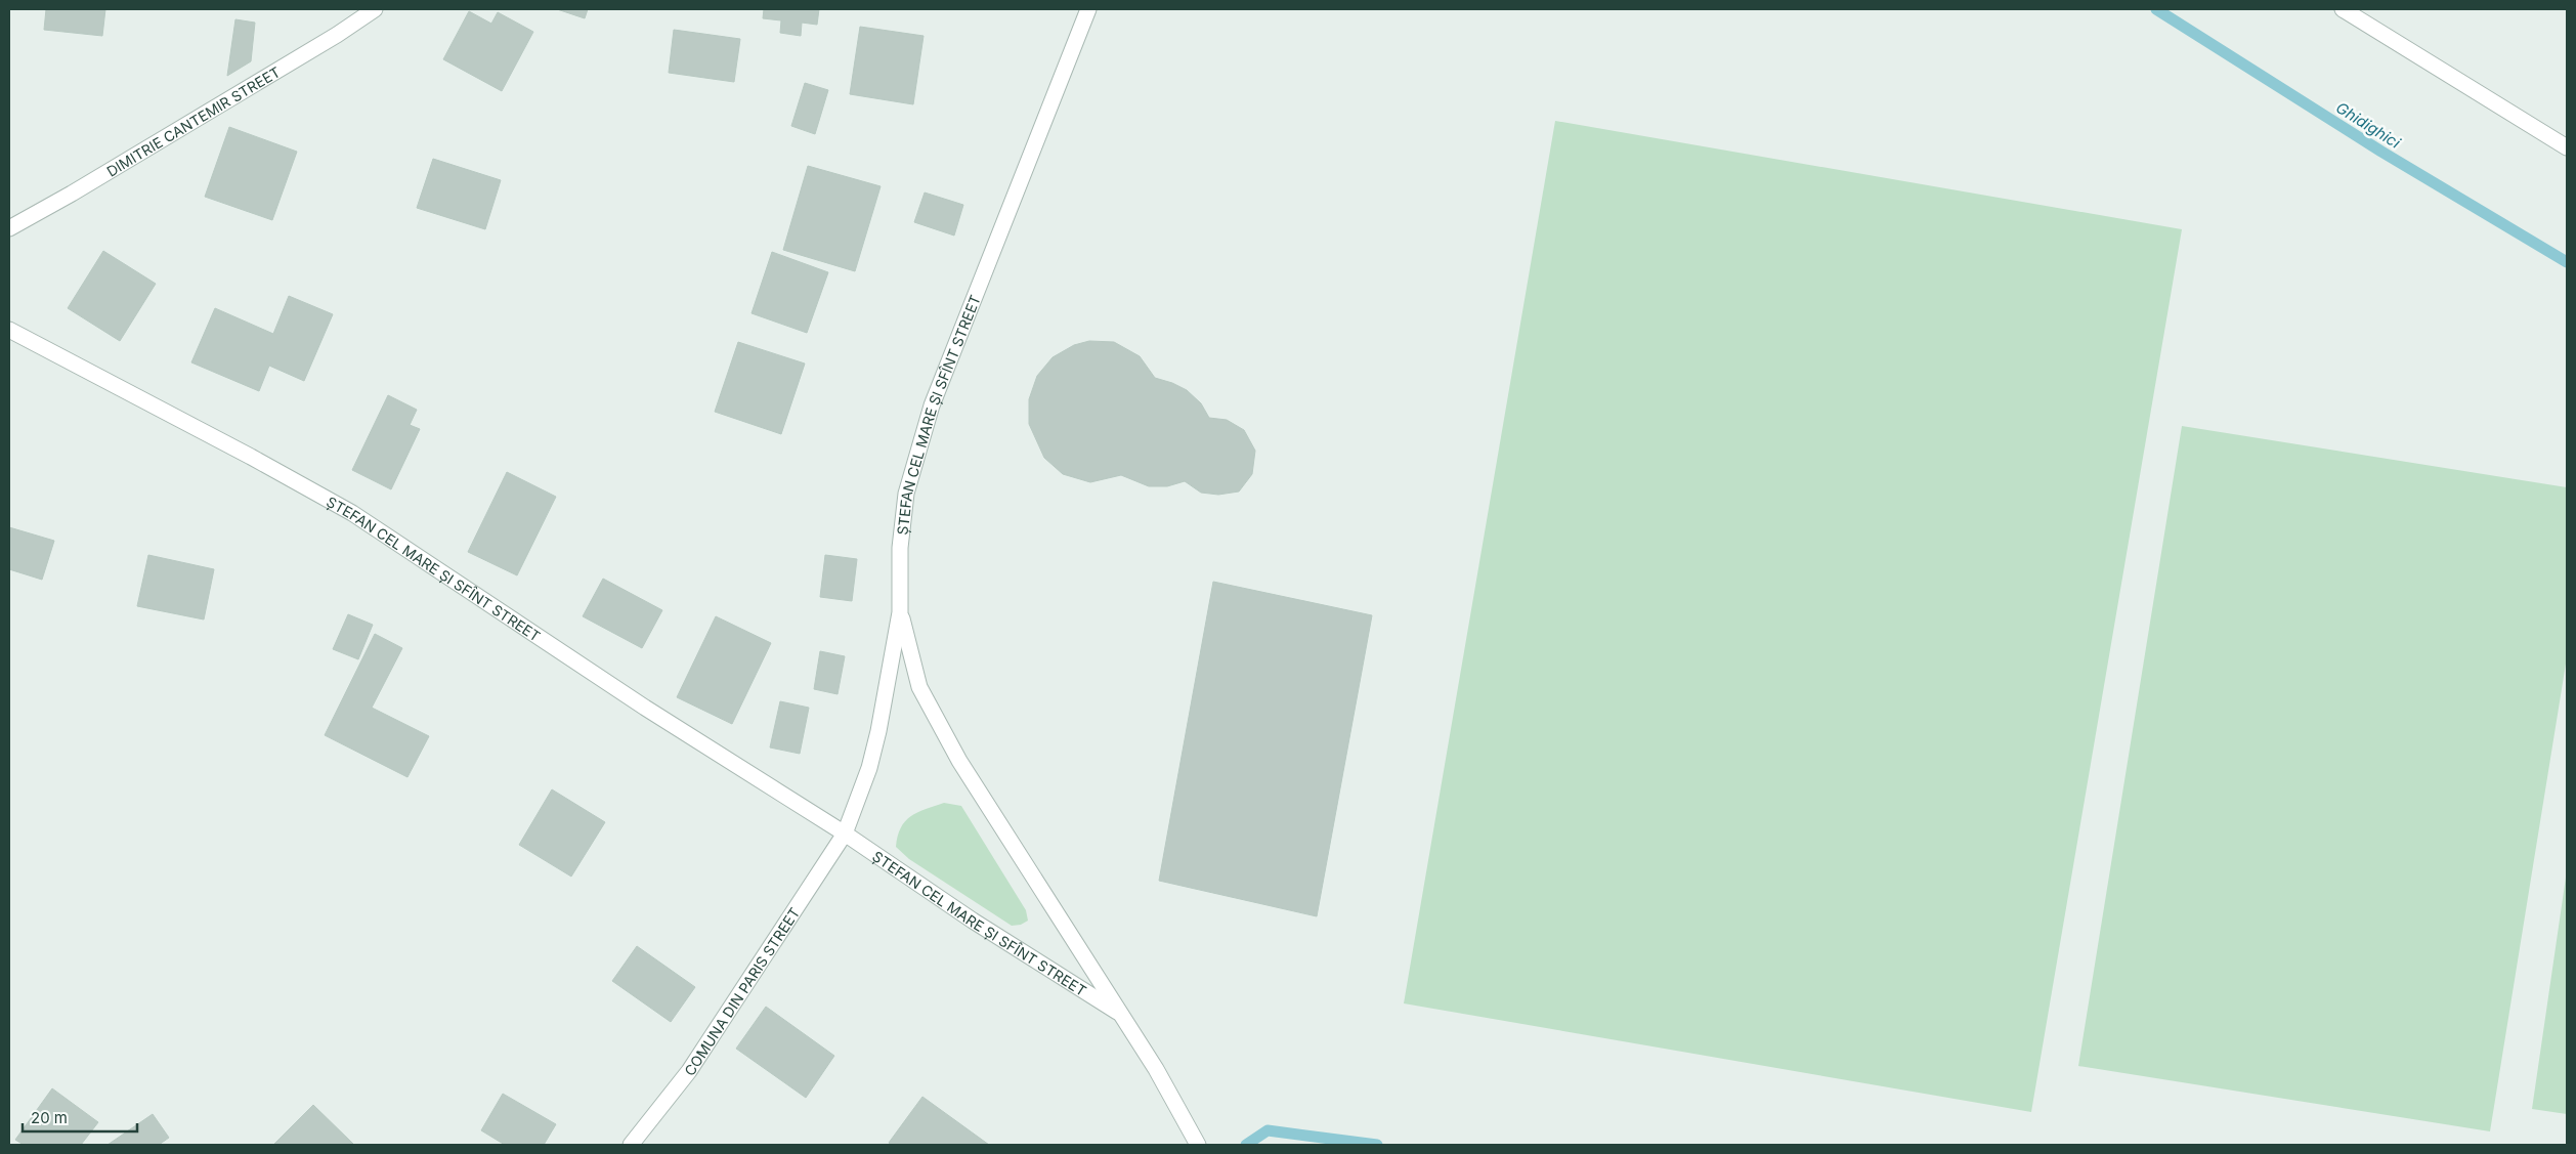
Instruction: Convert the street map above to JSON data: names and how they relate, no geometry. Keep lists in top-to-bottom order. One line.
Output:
{"streets":{"street":["DIMITRIE CANTEMIR STREET","ȘTEFAN CEL MARE ȘI SFÎNT STREET","COMUNA DIN PARIS STREET"]},"crossings":[["ȘTEFAN CEL MARE ȘI SFÎNT STREET","COMUNA DIN PARIS STREET"]],"water":["Ghidighici"],"scale_bar":"20 m"}
